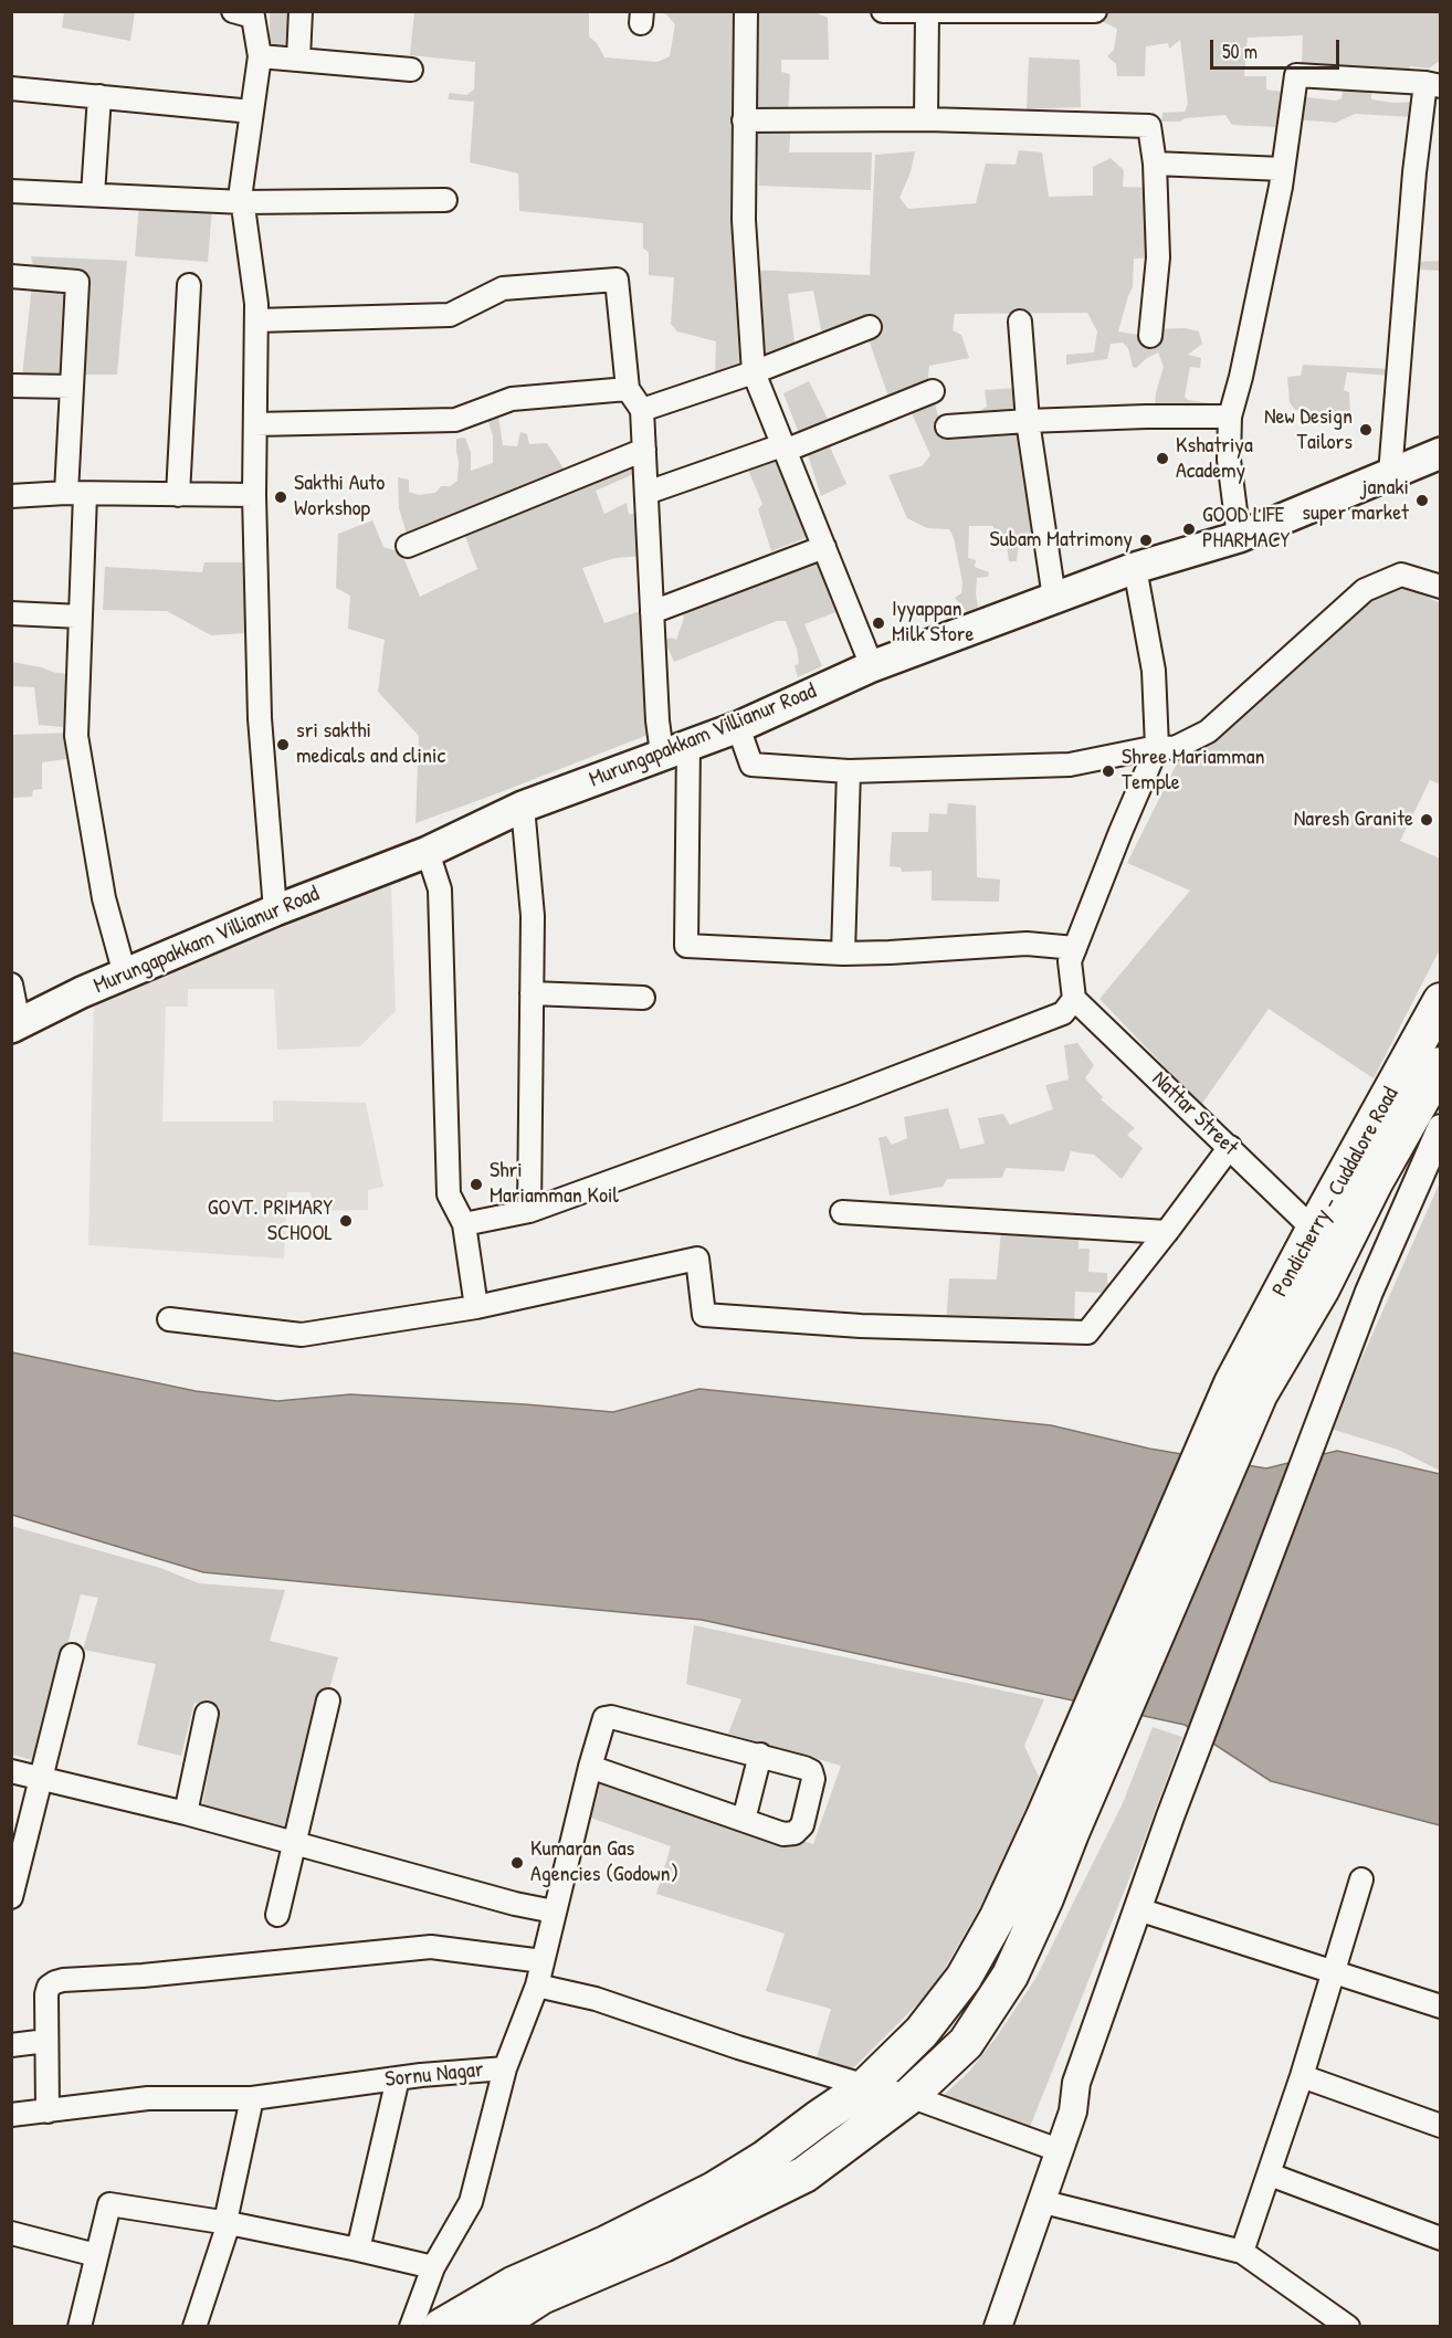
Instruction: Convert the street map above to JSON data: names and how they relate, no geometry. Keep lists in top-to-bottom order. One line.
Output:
{"streets":{"highway":["Pondicherry - Cuddalore Road"],"main road":["Murungapakkam Villianur Road"],"street":["Nattar Street","Sornu Nagar"]},"crossings":[["Nattar Street","Pondicherry - Cuddalore Road"]],"places":["New Design Tailors","Kshatriya Academy","Sakthi Auto Workshop","janaki super market","GOOD LIFE PHARMACY","Subam Matrimony","Iyyappan Milk Store","sri sakthi medicals and clinic","Shree Mariamman Temple","Naresh Granite","Shri Mariamman Koil","GOVT. PRIMARY SCHOOL","Kumaran Gas Agencies (Godown)"],"scale_bar":"50 m"}
